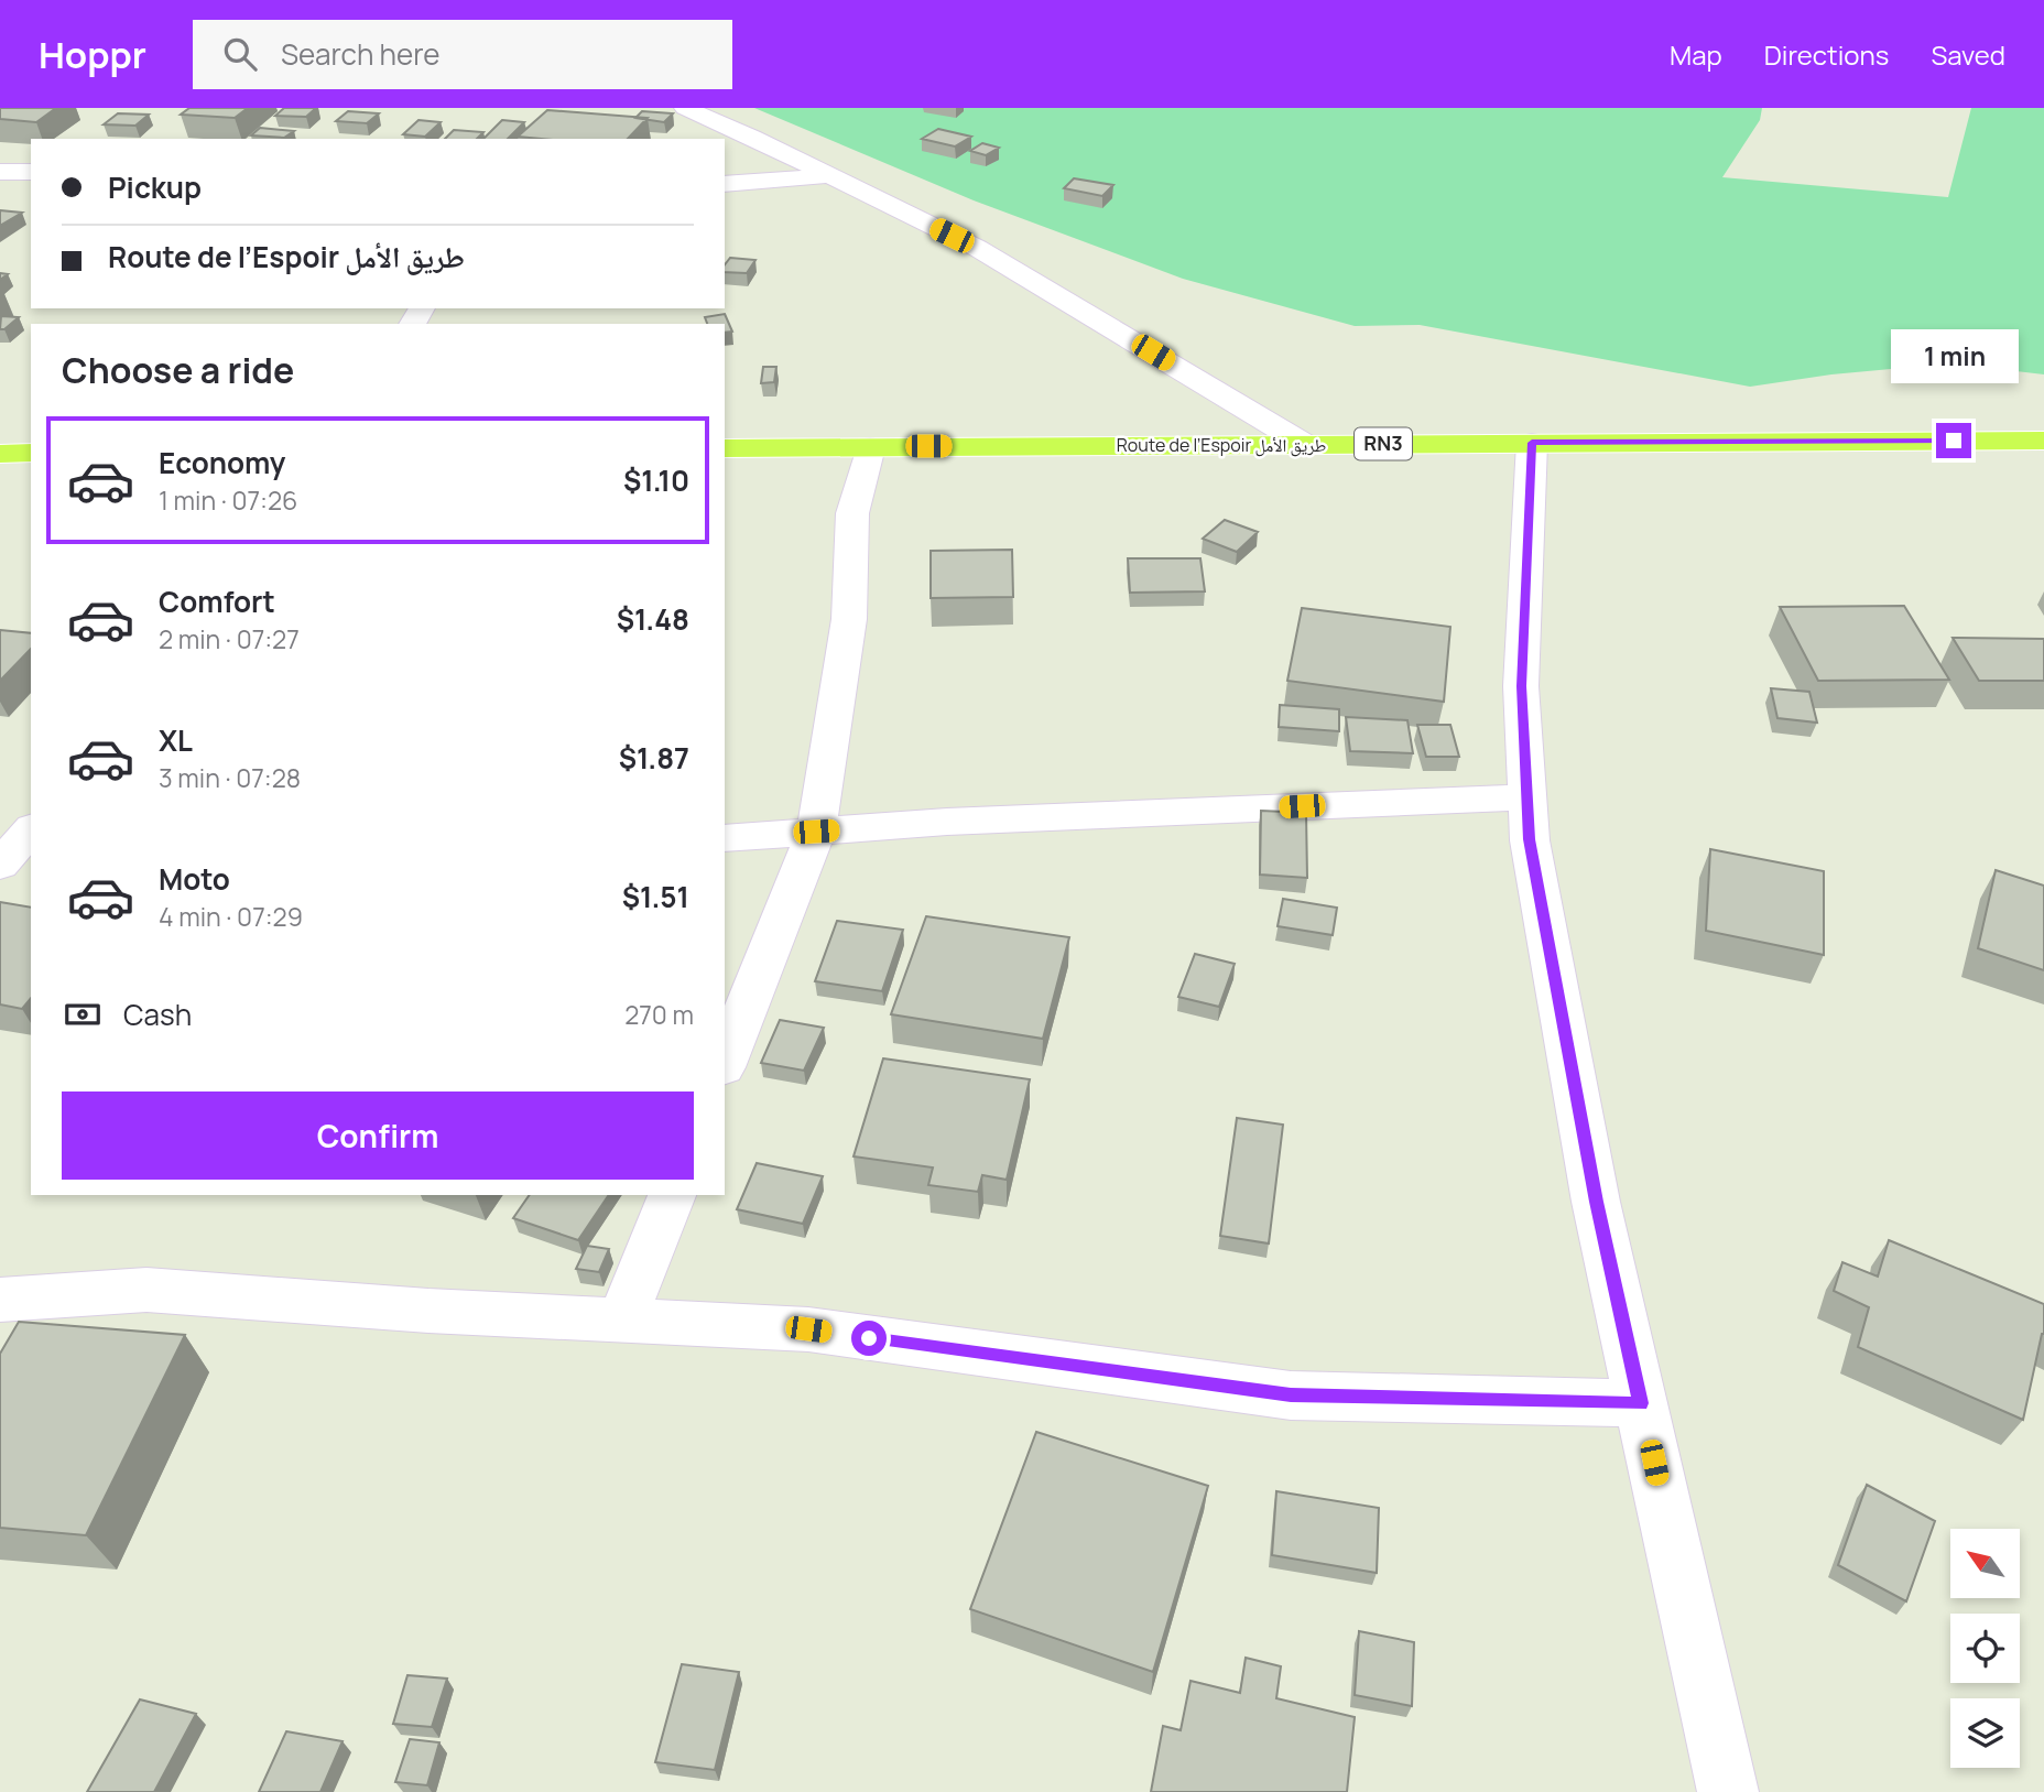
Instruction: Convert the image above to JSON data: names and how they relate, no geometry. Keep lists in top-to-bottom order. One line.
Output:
{"streets":{"highway":["RN3","Route de l’Espoir طريق الأمل"]},"north":"top left","page":{"header":"Hoppr","search":"Search here","nav":["Map","Directions","Saved"],"banner":["Pickup","Route de l’Espoir طريق الأمل"],"heading":"Choose a ride","bubble":"1 min","list":[{"name":"Economy","note":"1 min · 07:26","value":"$1.10"},{"name":"Comfort","note":"2 min · 07:27","value":"$1.48"},{"name":"XL","note":"3 min · 07:28","value":"$1.87"},{"name":"Moto","note":"4 min · 07:29","value":"$1.51"}],"pay":["Cash","270 m"],"buttons":"Confirm"}}
